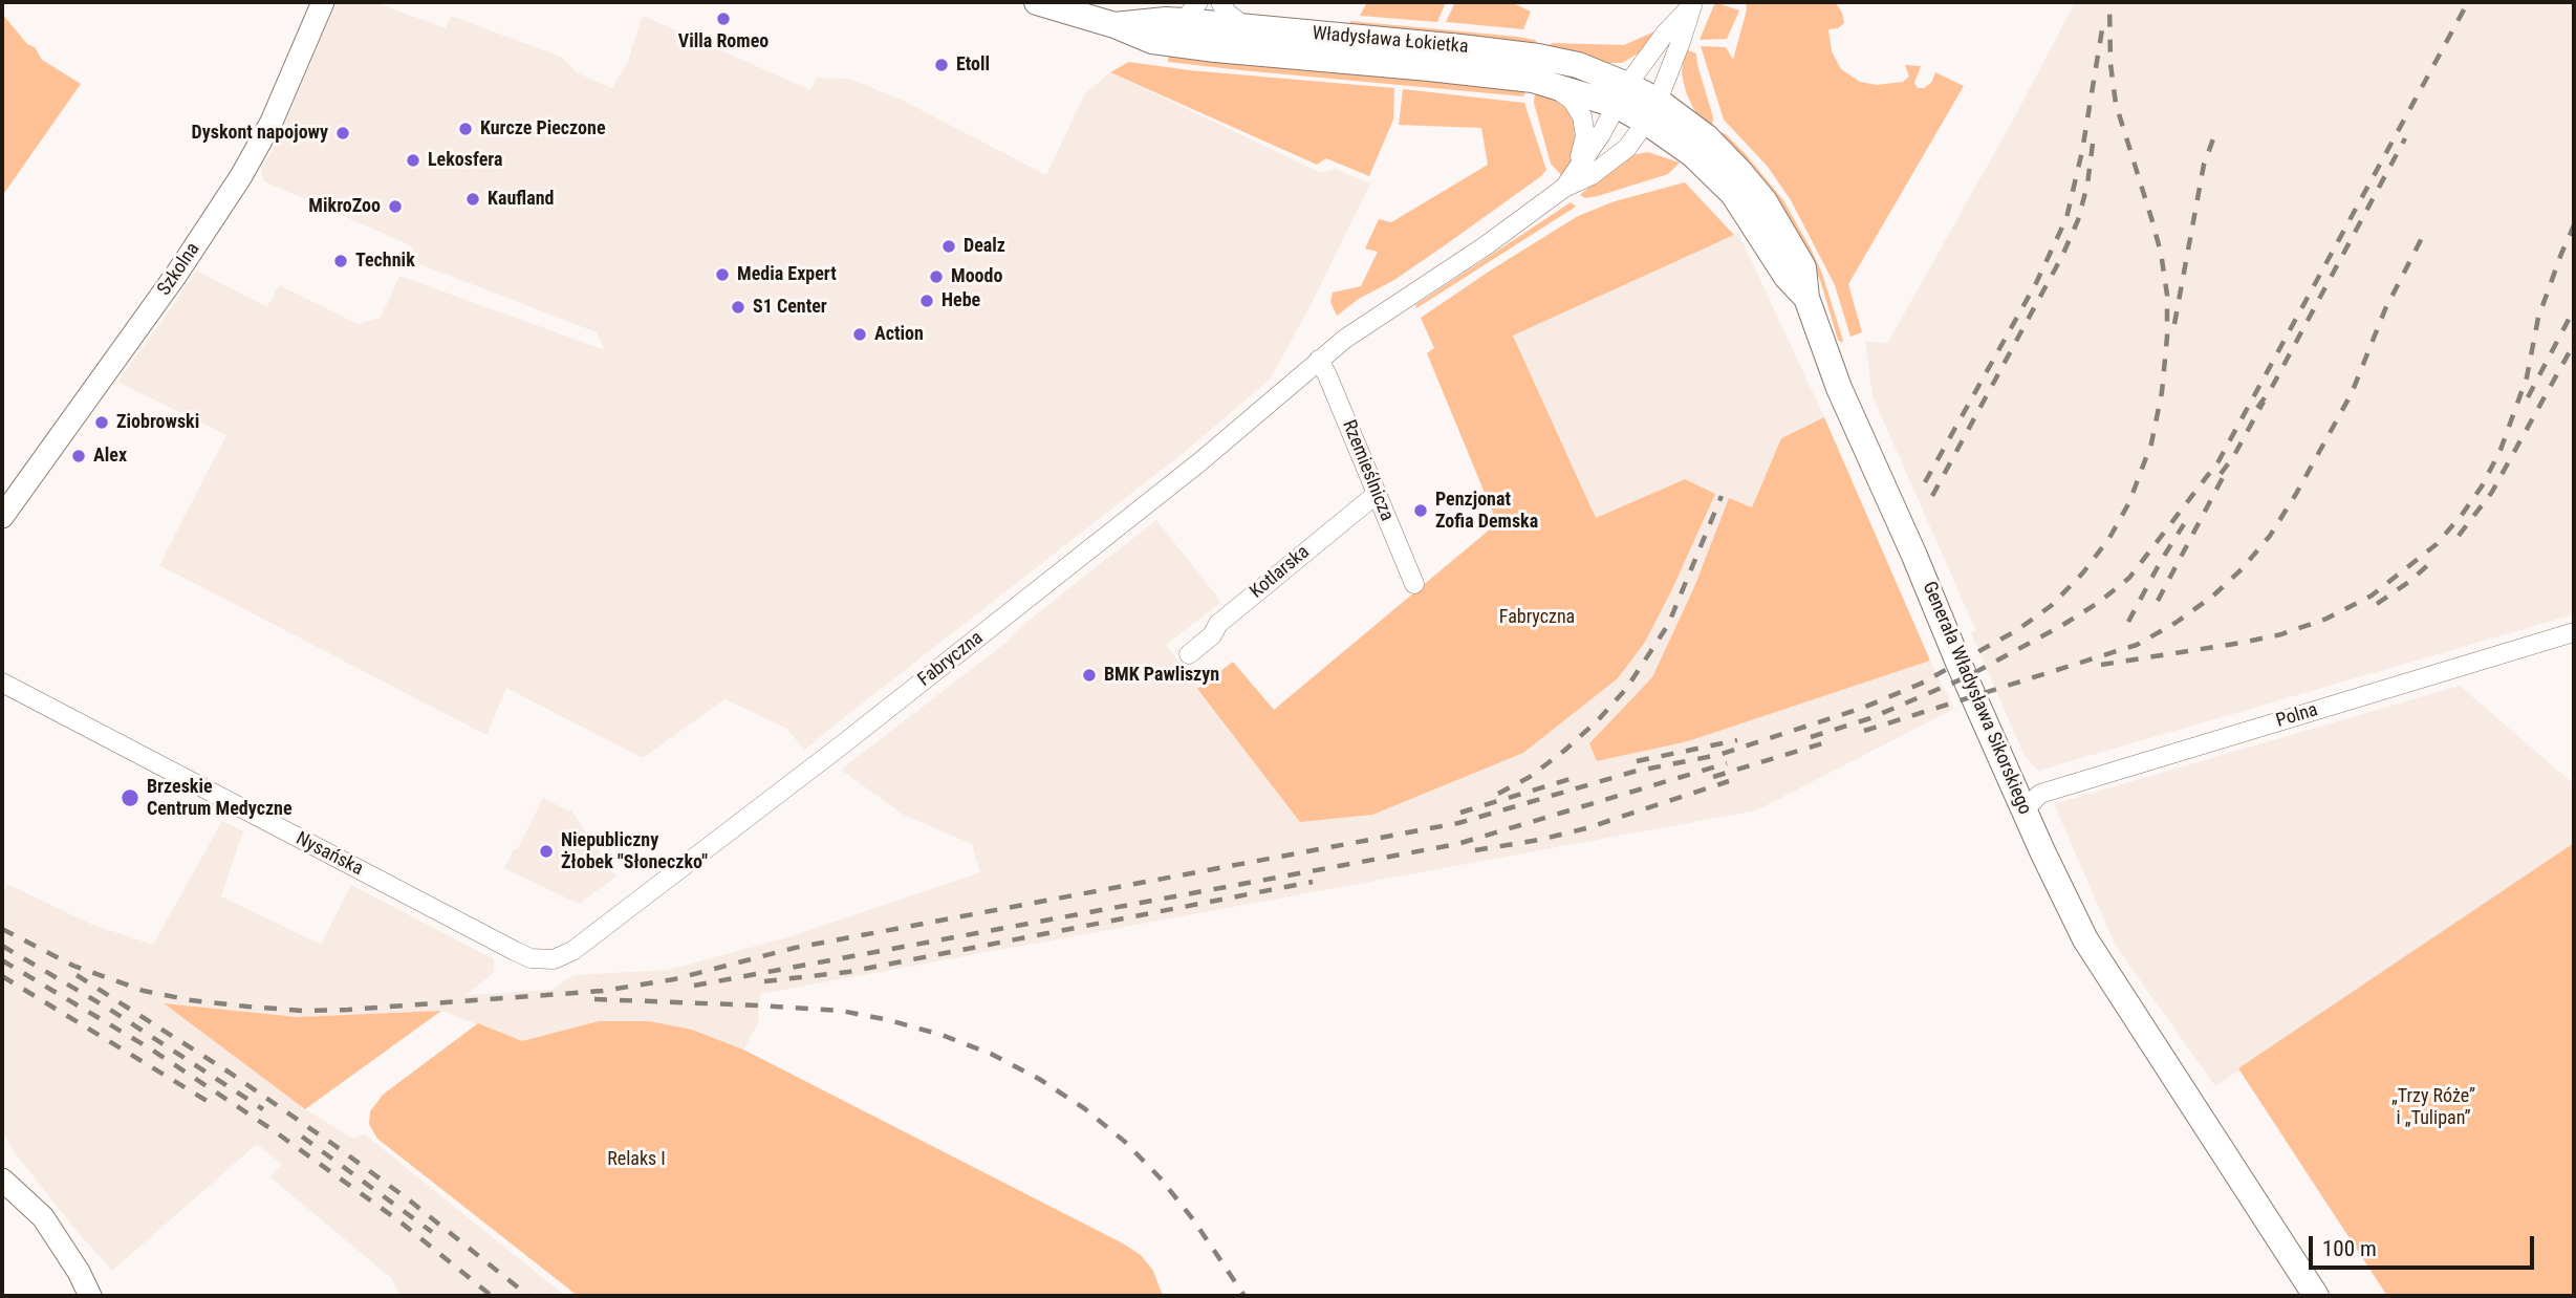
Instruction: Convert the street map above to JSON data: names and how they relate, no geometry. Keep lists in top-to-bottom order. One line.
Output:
{"streets":{"main road":["Władysława Łokietka","Generała Władysława Sikorskiego"],"street":["Szkolna","Rzemieślnicza","Kotlarska","Fabryczna","Polna","Nysańska"]},"crossings":[["Władysława Łokietka","Fabryczna"],["Władysława Łokietka","Generała Władysława Sikorskiego"],["Rzemieślnicza","Kotlarska"],["Rzemieślnicza","Fabryczna"],["Fabryczna","Generała Władysława Sikorskiego"],["Fabryczna","Nysańska"],["Generała Władysława Sikorskiego","Polna"]],"parks":["Fabryczna","„Trzy Róże” i „Tulipan”","Relaks I"],"places":["Villa Romeo","Etoll","Kurcze Pieczone","Dyskont napojowy","Lekosfera","Kaufland","MikroZoo","Dealz","Technik","Media Expert","Moodo","Hebe","S1 Center","Action","Ziobrowski","Alex","Penzjonat Zofia Demska","BMK Pawliszyn","Brzeskie Centrum Medyczne","Niepubliczny Żłobek \"Słoneczko\""],"scale_bar":"100 m"}
